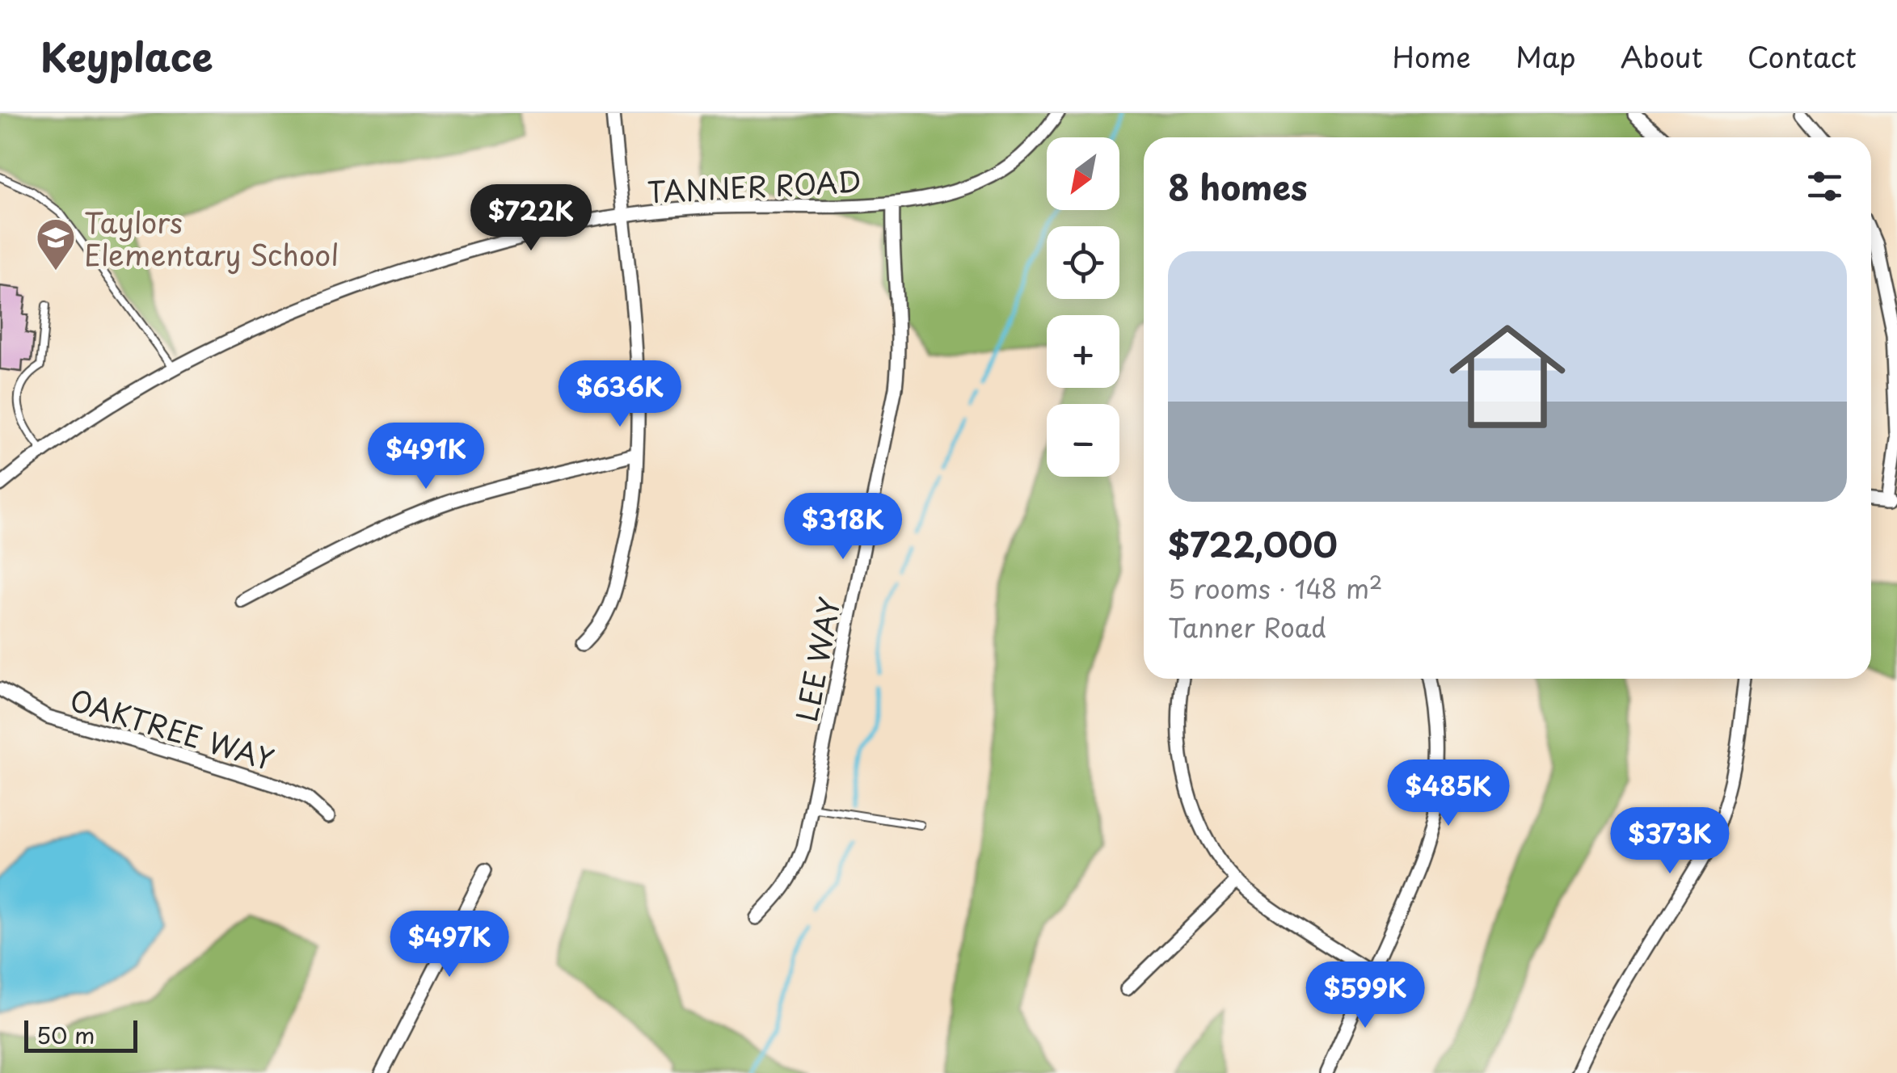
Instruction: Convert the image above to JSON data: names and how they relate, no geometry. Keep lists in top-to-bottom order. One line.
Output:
{"streets":{"street":["TANNER ROAD","LEE WAY","OAKTREE WAY"]},"crossings":[["TANNER ROAD","LEE WAY"]],"places":{"school or university":["Taylors Elementary School"]},"scale_bar":"50 m","north":"bottom left","page":{"header":"Keyplace","nav":["Home","Map","About","Contact"],"map_buttons":["+","−"],"heading":"8 homes","price":["$722K","$636K","$491K","$318K","$485K","$373K","$497K","$599K"],"list":[{"name":"$722,000","note":"5 rooms · 148 m² · Tanner Road"}],"scale":"50 m"}}
